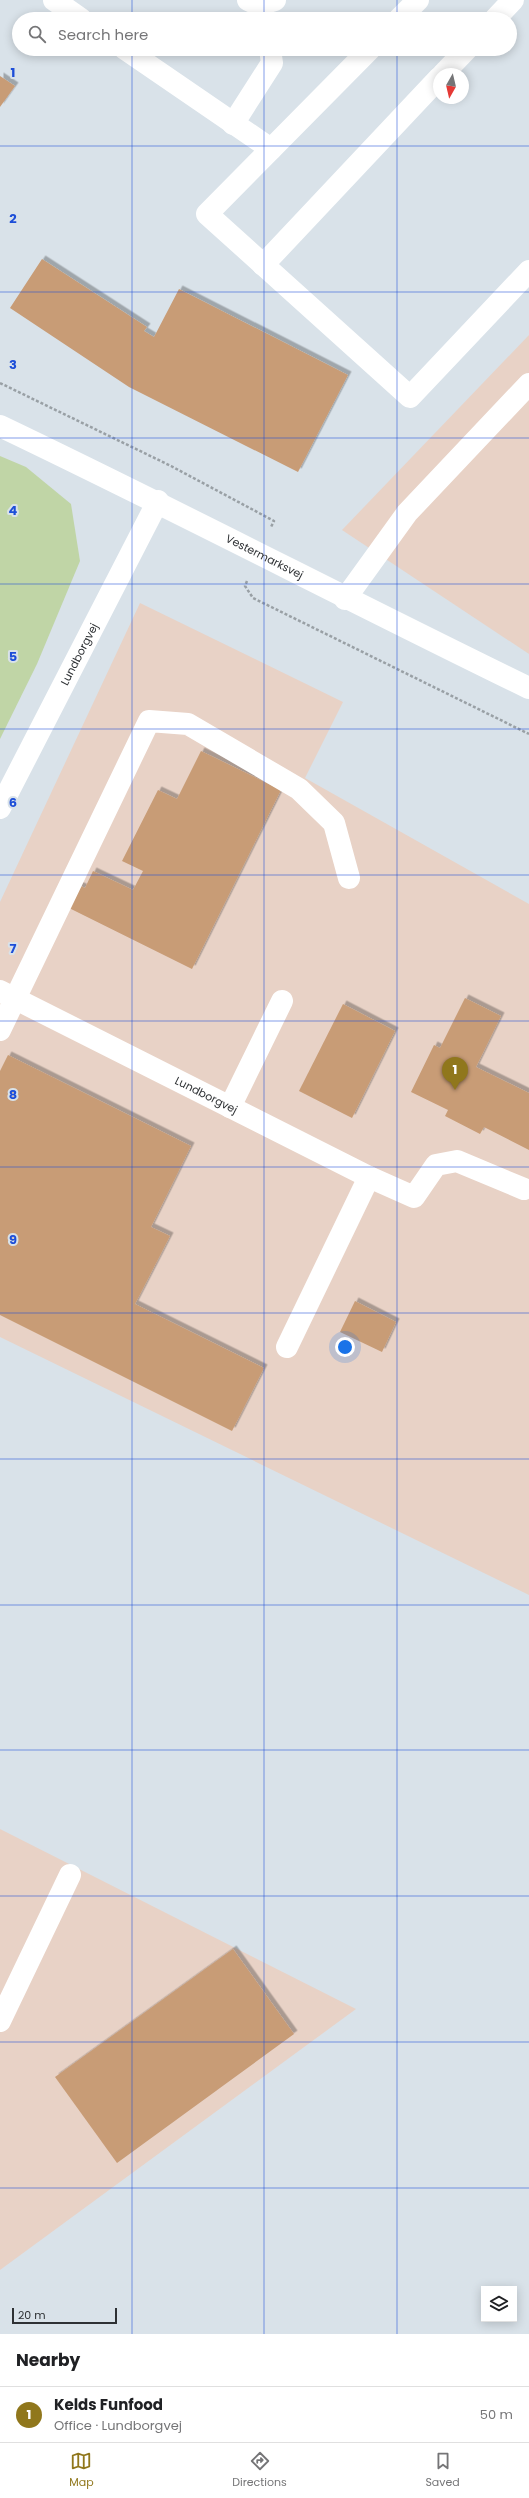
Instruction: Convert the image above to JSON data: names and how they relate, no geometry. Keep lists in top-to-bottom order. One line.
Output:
{"streets":{"street":["Vestermarksvej","Lundborgvej"]},"crossings":[["Vestermarksvej","Lundborgvej"]],"scale_bar":"20 m","north":"bottom","page":{"search":"Search here","pins":"1","scale":"20 m","heading":"Nearby","list":[{"mark":"1","name":"Kelds Funfood","note":"Office · Lundborgvej","value":"50 m"}],"nav":["Map","Directions","Saved"]},"grid":{"rows":["1","2","3","4","5","6","7","8","9"]}}
